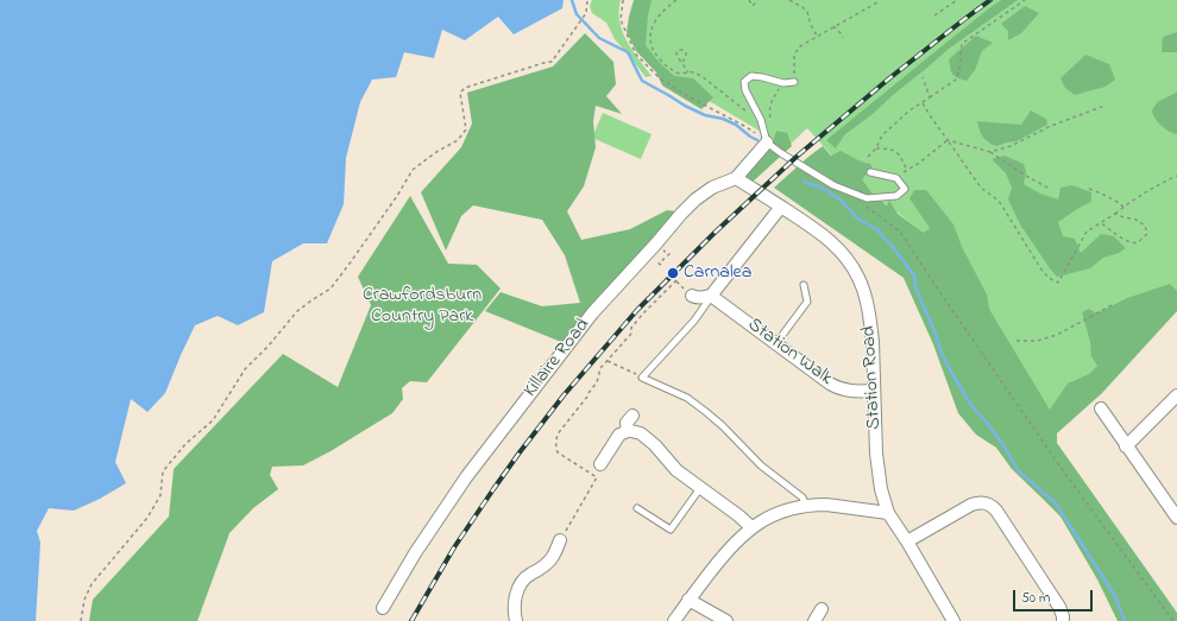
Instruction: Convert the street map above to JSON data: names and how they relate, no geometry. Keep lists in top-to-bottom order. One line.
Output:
{"streets":{"street":["Station Walk","Killaire Road","Station Road"]},"crossings":[["Station Walk","Station Road"],["Killaire Road","Station Road"]],"parks":["Crawfordsburn Country Park"],"places":["Carnalea"],"scale_bar":"50 m"}
